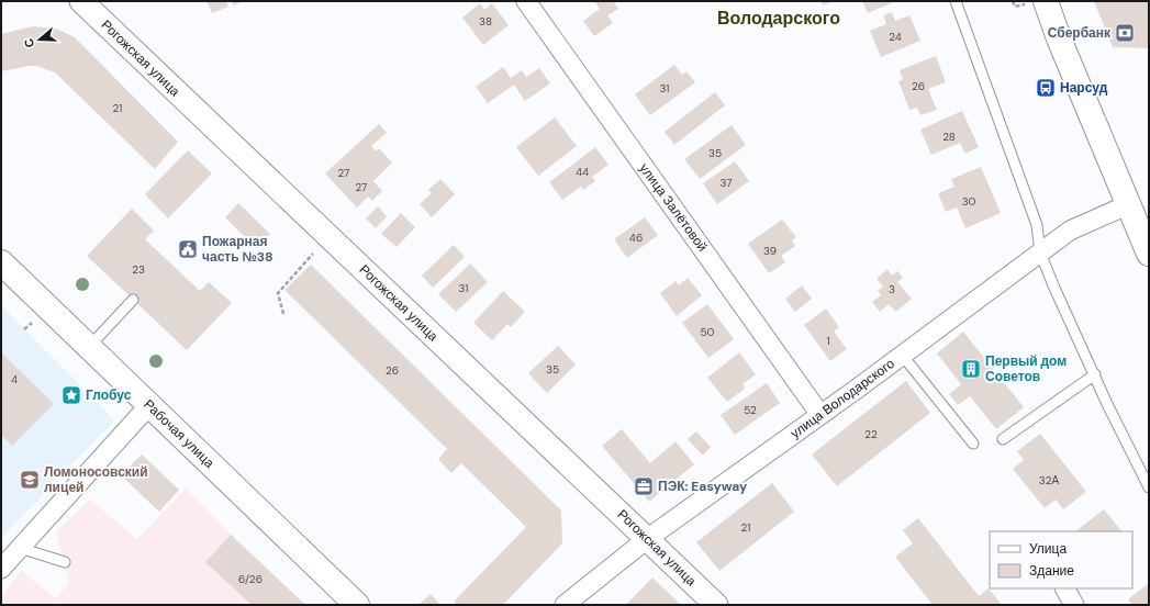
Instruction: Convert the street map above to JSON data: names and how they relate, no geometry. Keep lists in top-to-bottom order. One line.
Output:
{"streets":{"main road":["Рабочая улица"],"street":["Рогожская улица","улица Залётовой","улица Володарского"]},"crossings":[["Рогожская улица","улица Володарского"],["улица Залётовой","улица Володарского"]],"districts":["Володарского"],"places":{"bank":["Сбербанк"],"bus stop":["Нарсуд"],"public building":["Пожарная часть №38"],"building":["Первый дом Советов"],"place":["Глобус"],"school or university":["Ломоносовский лицей"],"office":["ПЭК: Easyway"]},"house_numbers":["38","24","26","31","21","28","35","44","27","37","27","30","46","39","23","31","3","50","1","35","26","4","52","22","32А","21","6/26"],"legend":["Улица","Здание"],"north":"left"}
